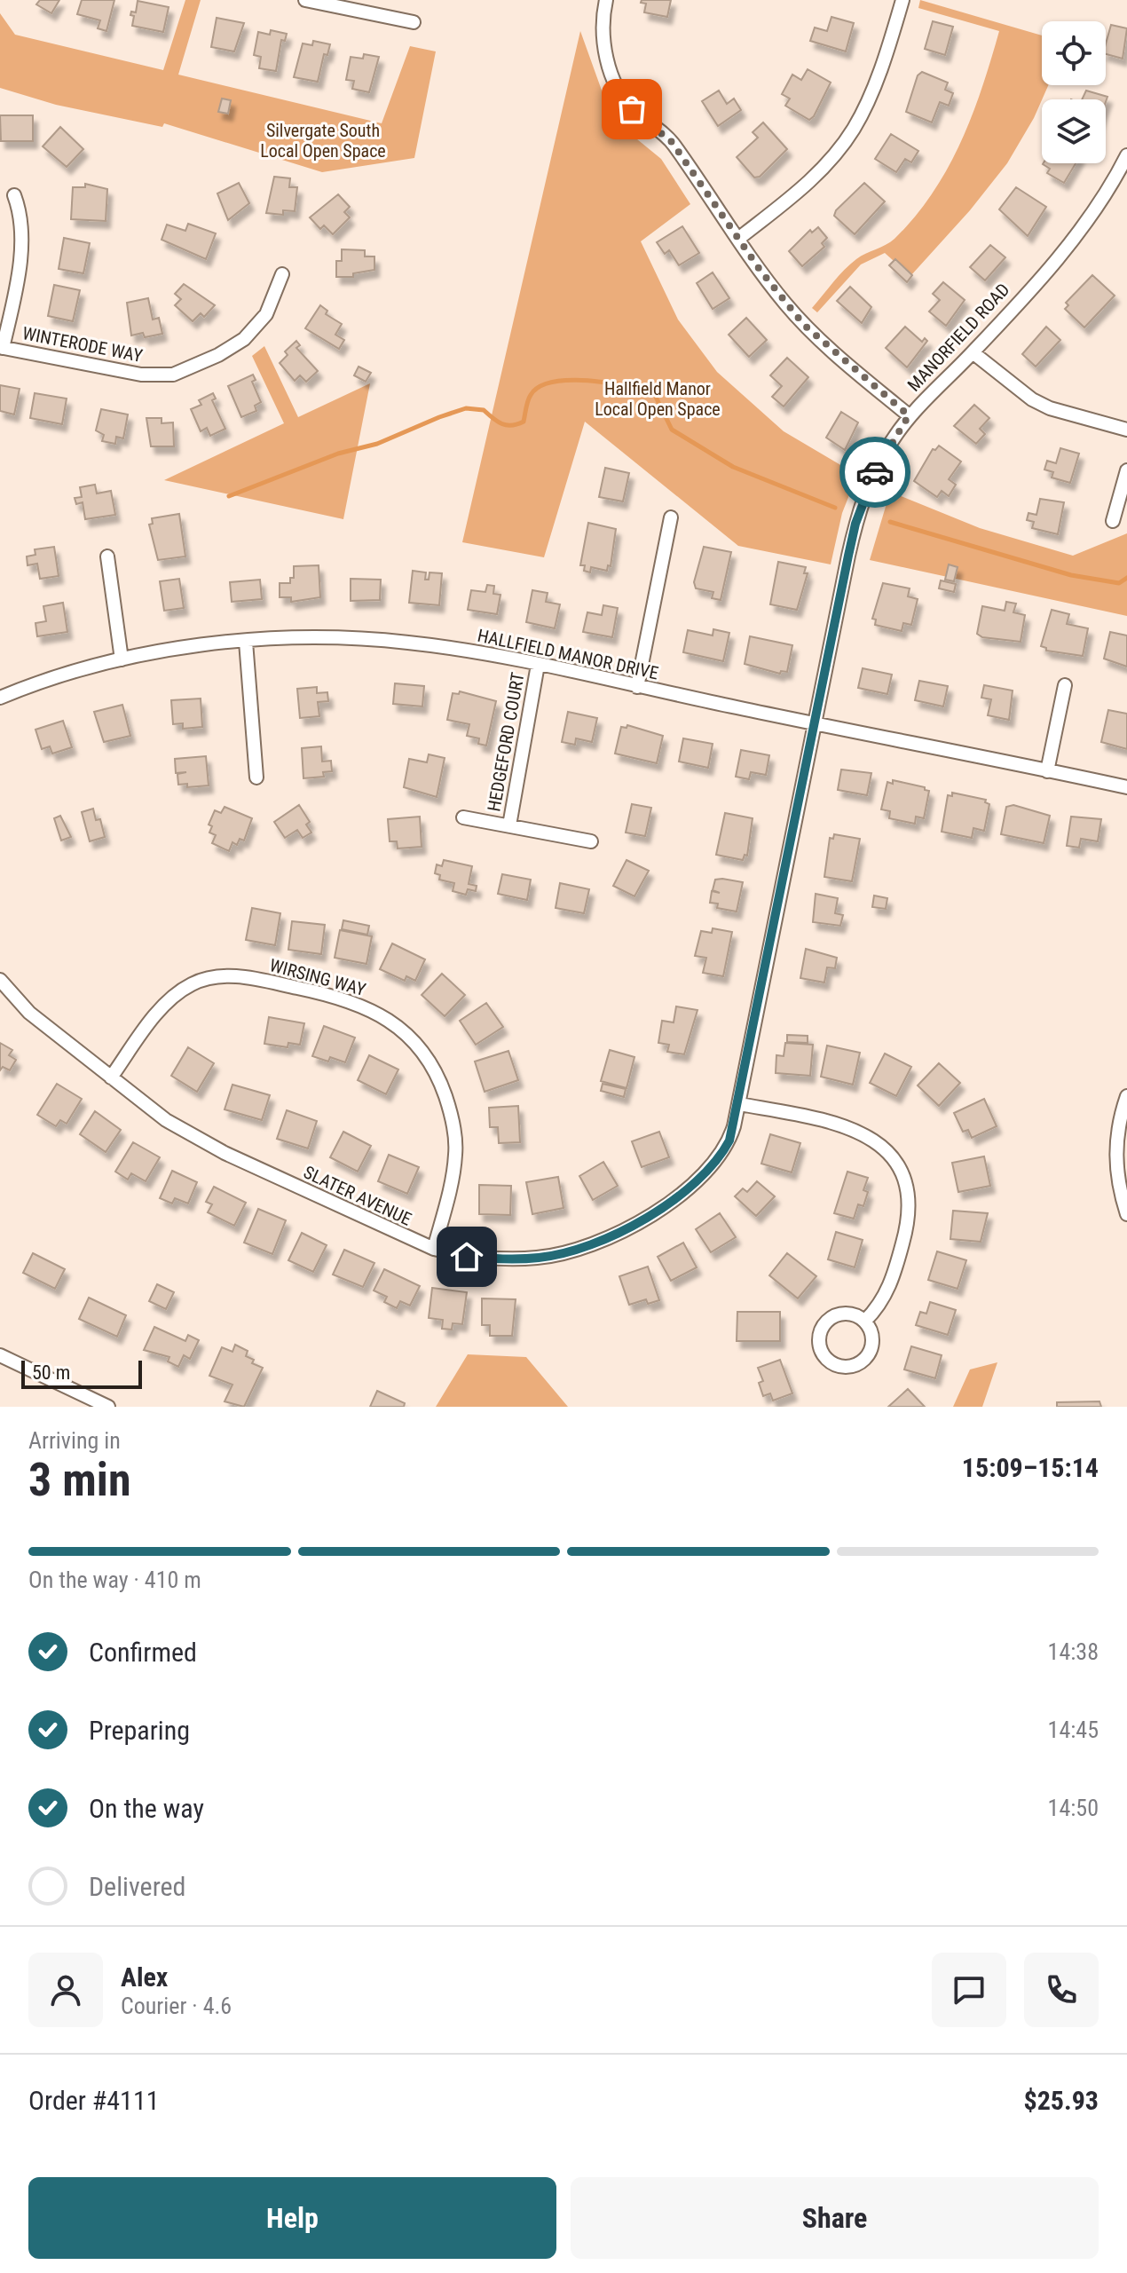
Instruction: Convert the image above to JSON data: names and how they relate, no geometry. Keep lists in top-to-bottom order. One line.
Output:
{"streets":{"street":["MANORFIELD ROAD","WINTERODE WAY","HALLFIELD MANOR DRIVE","HEDGEFORD COURT","WIRSING WAY","SLATER AVENUE"]},"crossings":[["MANORFIELD ROAD","HALLFIELD MANOR DRIVE"],["MANORFIELD ROAD","SLATER AVENUE"],["HALLFIELD MANOR DRIVE","HEDGEFORD COURT"],["WIRSING WAY","SLATER AVENUE"]],"parks":["Silvergate South Local Open Space","Hallfield Manor Local Open Space"],"scale_bar":"50 m","page":{"scale":"50 m","heading":["3 min","Arriving in","15:09–15:14"],"panel":["Alex","Courier · 4.6","Order #4111","$25.93"],"bar":"On the way · 410 m","list":[["Confirmed","14:38"],["Preparing","14:45"],["On the way","14:50"],"Delivered"],"buttons":["Help","Share"]}}
